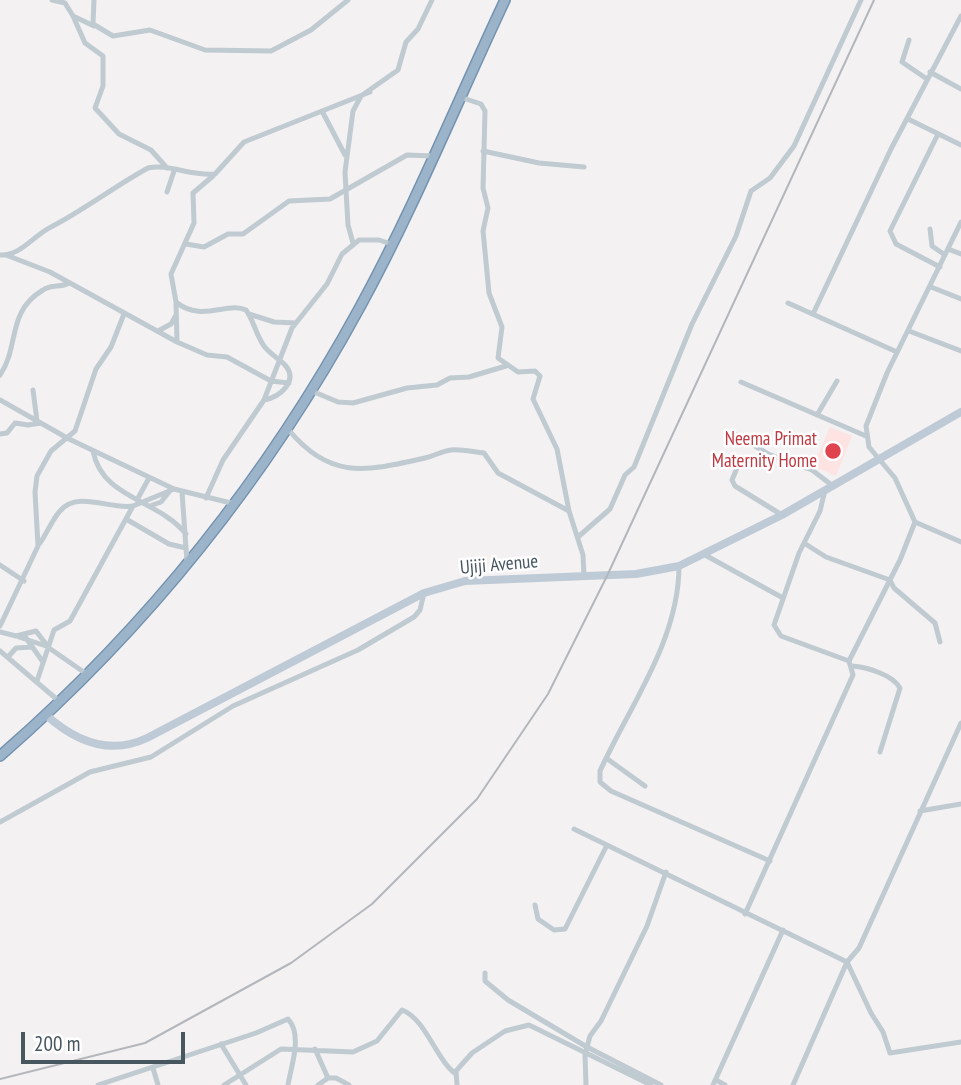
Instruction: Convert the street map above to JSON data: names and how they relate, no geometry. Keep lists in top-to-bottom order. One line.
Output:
{"streets":{"main road":["Ujiji Avenue"]},"places":["Neema Primat Maternity Home"],"scale_bar":"200 m"}
